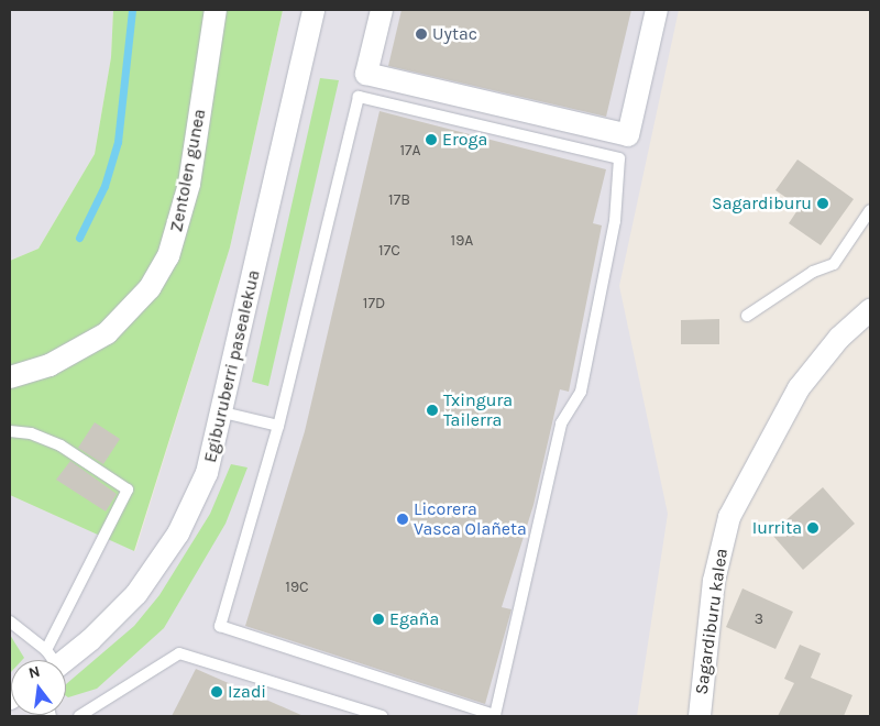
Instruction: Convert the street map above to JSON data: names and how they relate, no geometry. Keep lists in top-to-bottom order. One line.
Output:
{"streets":{"street":["Zentolen gunea","Egiburuberri pasealekua","Sagardiburu kalea"]},"places":["Uytac","Eroga","Sagardiburu","Txingura Tailerra","Licorera Vasca Olañeta","Iurrita","Egaña","Izadi"],"house_numbers":["17A","17B","19A","17C","17D","19C","3"],"north":"top"}
